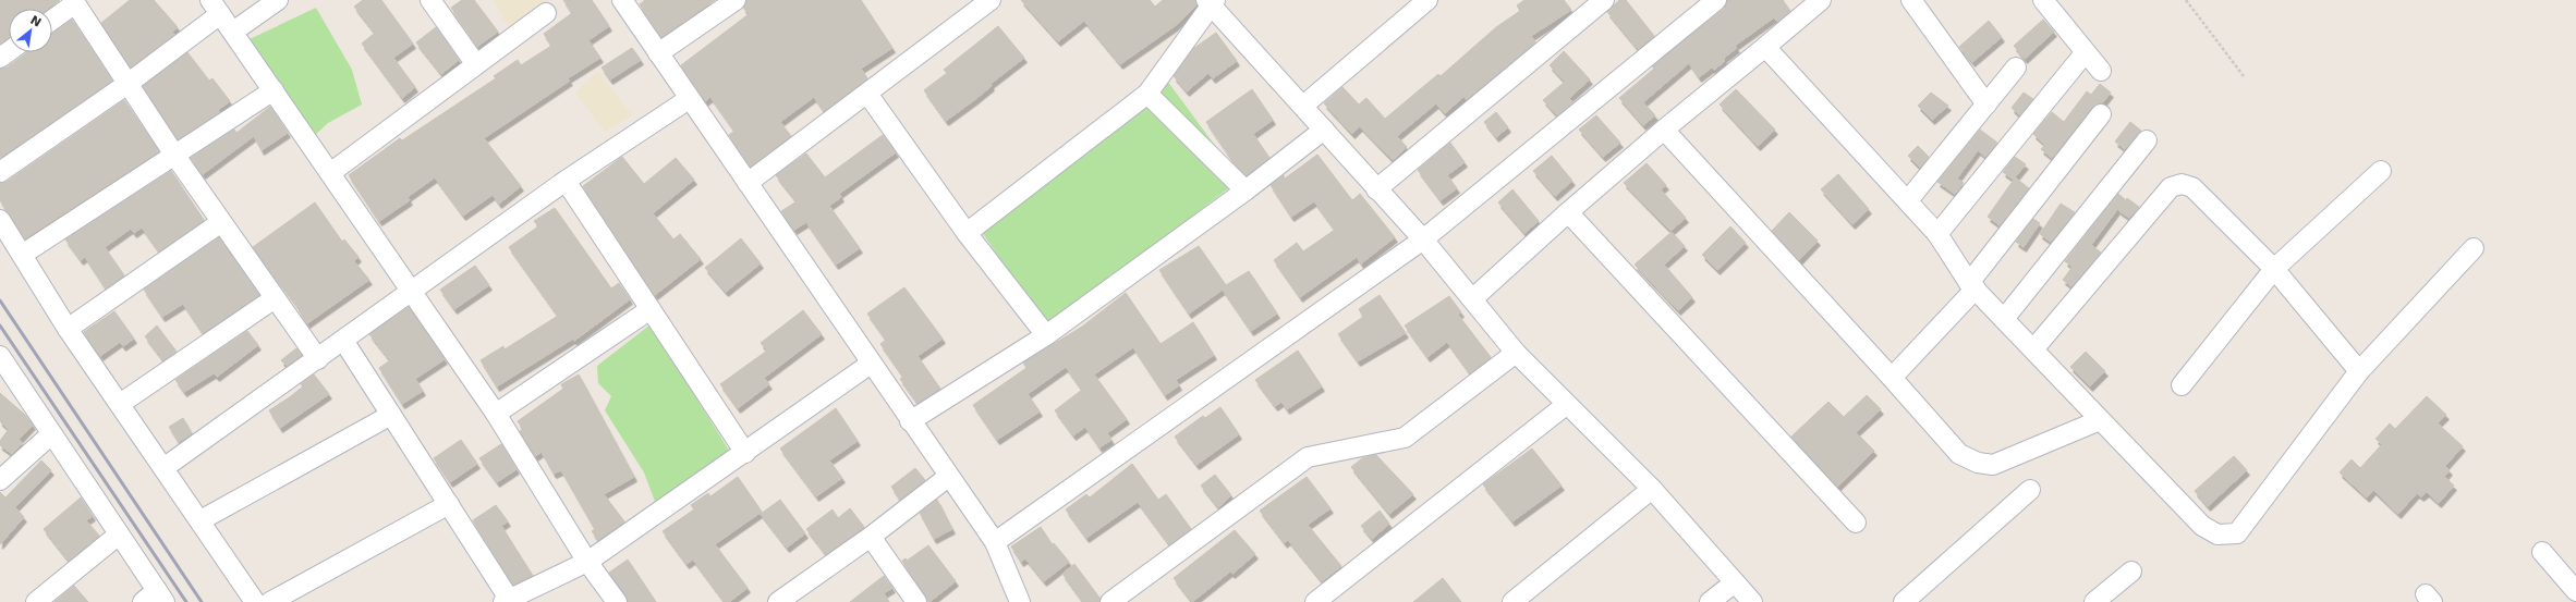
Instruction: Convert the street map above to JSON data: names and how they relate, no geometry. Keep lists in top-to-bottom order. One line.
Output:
{"north":"top right"}
